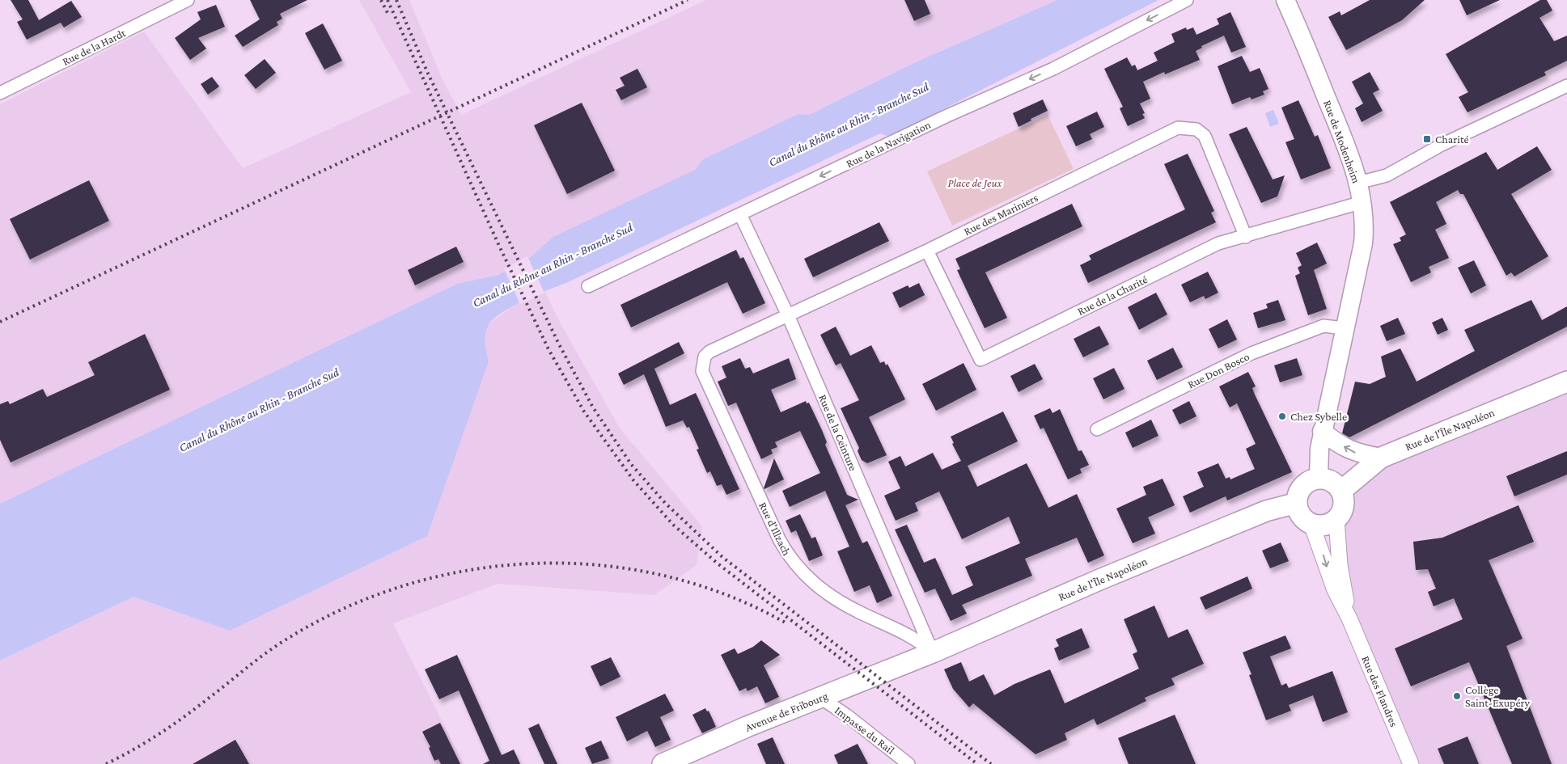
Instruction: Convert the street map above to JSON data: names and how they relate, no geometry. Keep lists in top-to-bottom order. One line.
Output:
{"streets":{"main road":["Rue de Modenheim","Rue de l'Île Napoléon","Avenue de Fribourg"],"street":["Rue de la Hardt","Rue de la Navigation","Rue des Mariniers","Rue de la Charité","Rue Don Bosco","Rue de la Ceinture","Rue d'Illzach","Rue des Flandres","Impasse du Rail"]},"crossings":[["Rue de Modenheim","Rue de la Charité"],["Rue de Modenheim","Rue Don Bosco"],["Rue de Modenheim","Rue de l'Île Napoléon"],["Rue de Modenheim","Rue des Flandres"],["Rue de la Navigation","Rue de la Ceinture"],["Rue des Mariniers","Rue de la Charité"],["Rue des Mariniers","Rue de la Ceinture"],["Rue des Mariniers","Rue d'Illzach"],["Rue de l'Île Napoléon","Rue de la Ceinture"],["Rue de l'Île Napoléon","Rue d'Illzach"],["Rue de l'Île Napoléon","Rue des Flandres"],["Rue de l'Île Napoléon","Avenue de Fribourg"],["Rue de la Ceinture","Rue d'Illzach"],["Avenue de Fribourg","Impasse du Rail"]],"one_way":["Rue de la Navigation"],"water":["Canal du Rhône au Rhin - Branche Sud"],"parks":["Place de Jeux"],"places":{"transit":["Charité"],"other":["Chez Sybelle","Collège Saint-Exupéry"]}}
